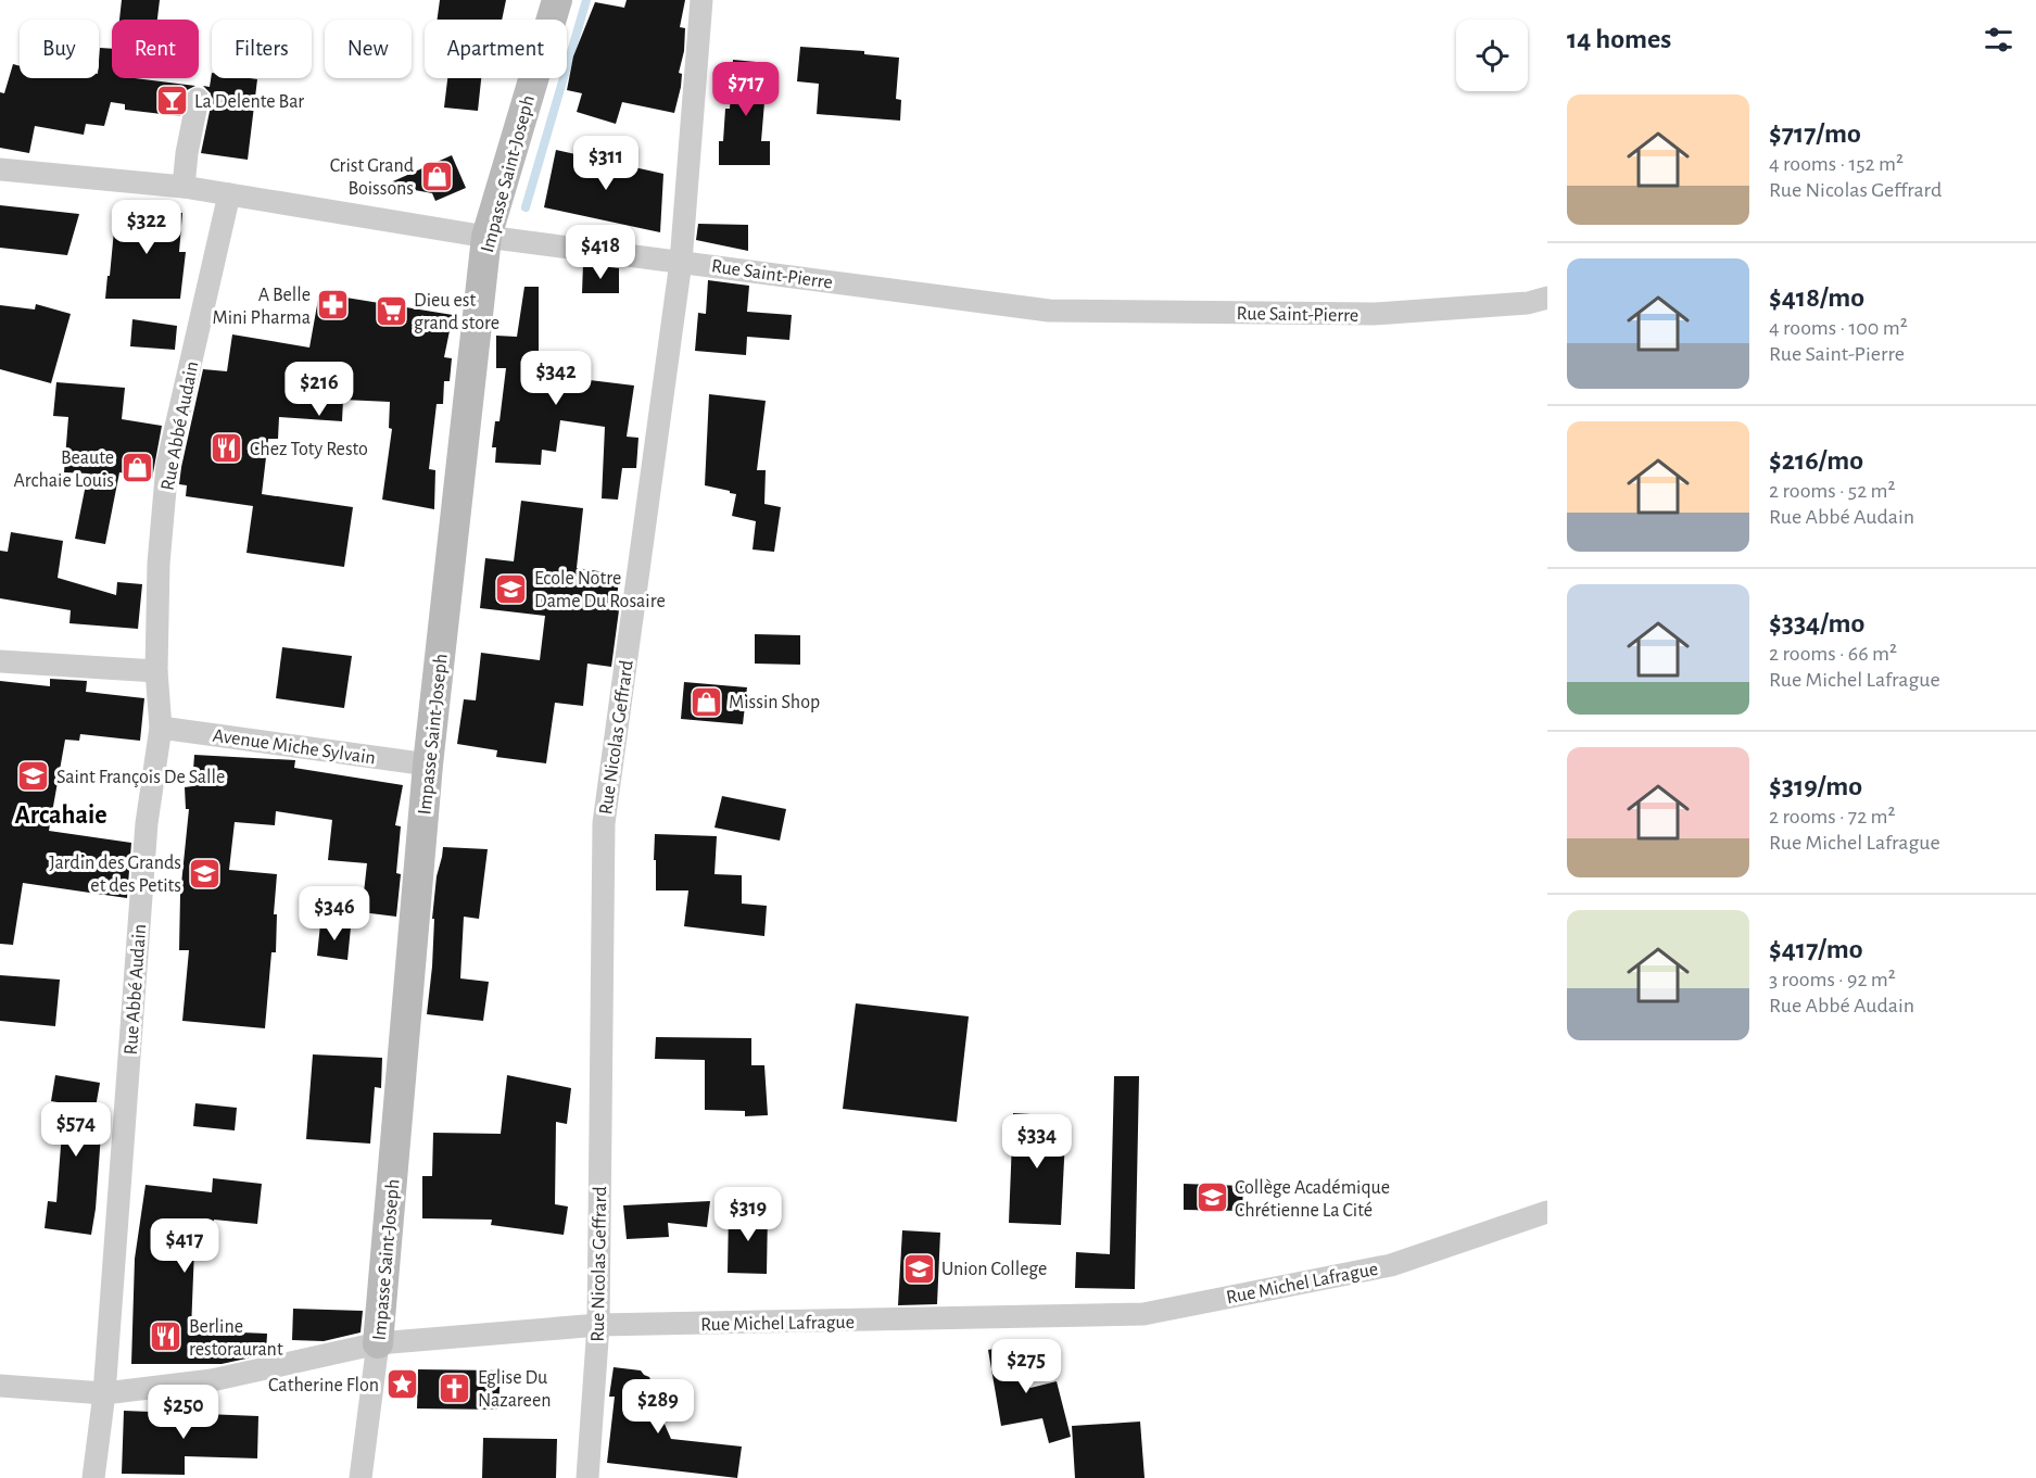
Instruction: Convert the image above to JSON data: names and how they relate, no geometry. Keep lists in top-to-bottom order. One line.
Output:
{"streets":{"street":["Impasse Saint-Joseph","Rue Saint-Pierre","Rue Abbé Audain","Rue Nicolas Geffrard","Avenue Miche Sylvain","Rue Michel Lafrague"]},"crossings":[["Impasse Saint-Joseph","Rue Saint-Pierre"],["Impasse Saint-Joseph","Avenue Miche Sylvain"],["Impasse Saint-Joseph","Rue Michel Lafrague"],["Rue Saint-Pierre","Rue Abbé Audain"],["Rue Saint-Pierre","Rue Nicolas Geffrard"],["Rue Abbé Audain","Avenue Miche Sylvain"],["Rue Abbé Audain","Rue Michel Lafrague"],["Rue Nicolas Geffrard","Rue Michel Lafrague"]],"districts":["Arcahaie"],"places":{"bar":["La Delente Bar"],"shop":["Crist Grand Boissons","Beaute Archaie Louis","Missin Shop"],"pharmacy":["A Belle Mini Pharma"],"supermarket":["Dieu est grand store"],"restaurant":["Chez Toty Resto","Berline restoraurant"],"school or university":["Ecole Notre Dame Du Rosaire","Saint François De Salle","Jardin des Grands et des Petits","Collège Académique Chrétienne La Cité","Union College"],"place":["Catherine Flon"],"church":["Eglise Du Nazareen"]},"page":{"heading":"14 homes","chip":["Buy","Rent","Filters","New","Apartment"],"price":["$717","$311","$322","$418","$342","$216","$346","$574","$334","$319","$417","$275","$289","$250"],"list":[{"name":"$717/mo","note":"4 rooms · 152 m² · Rue Nicolas Geffrard"},{"name":"$418/mo","note":"4 rooms · 100 m² · Rue Saint-Pierre"},{"name":"$216/mo","note":"2 rooms · 52 m² · Rue Abbé Audain"},{"name":"$334/mo","note":"2 rooms · 66 m² · Rue Michel Lafrague"},{"name":"$319/mo","note":"2 rooms · 72 m² · Rue Michel Lafrague"},{"name":"$417/mo","note":"3 rooms · 92 m² · Rue Abbé Audain"}]}}
